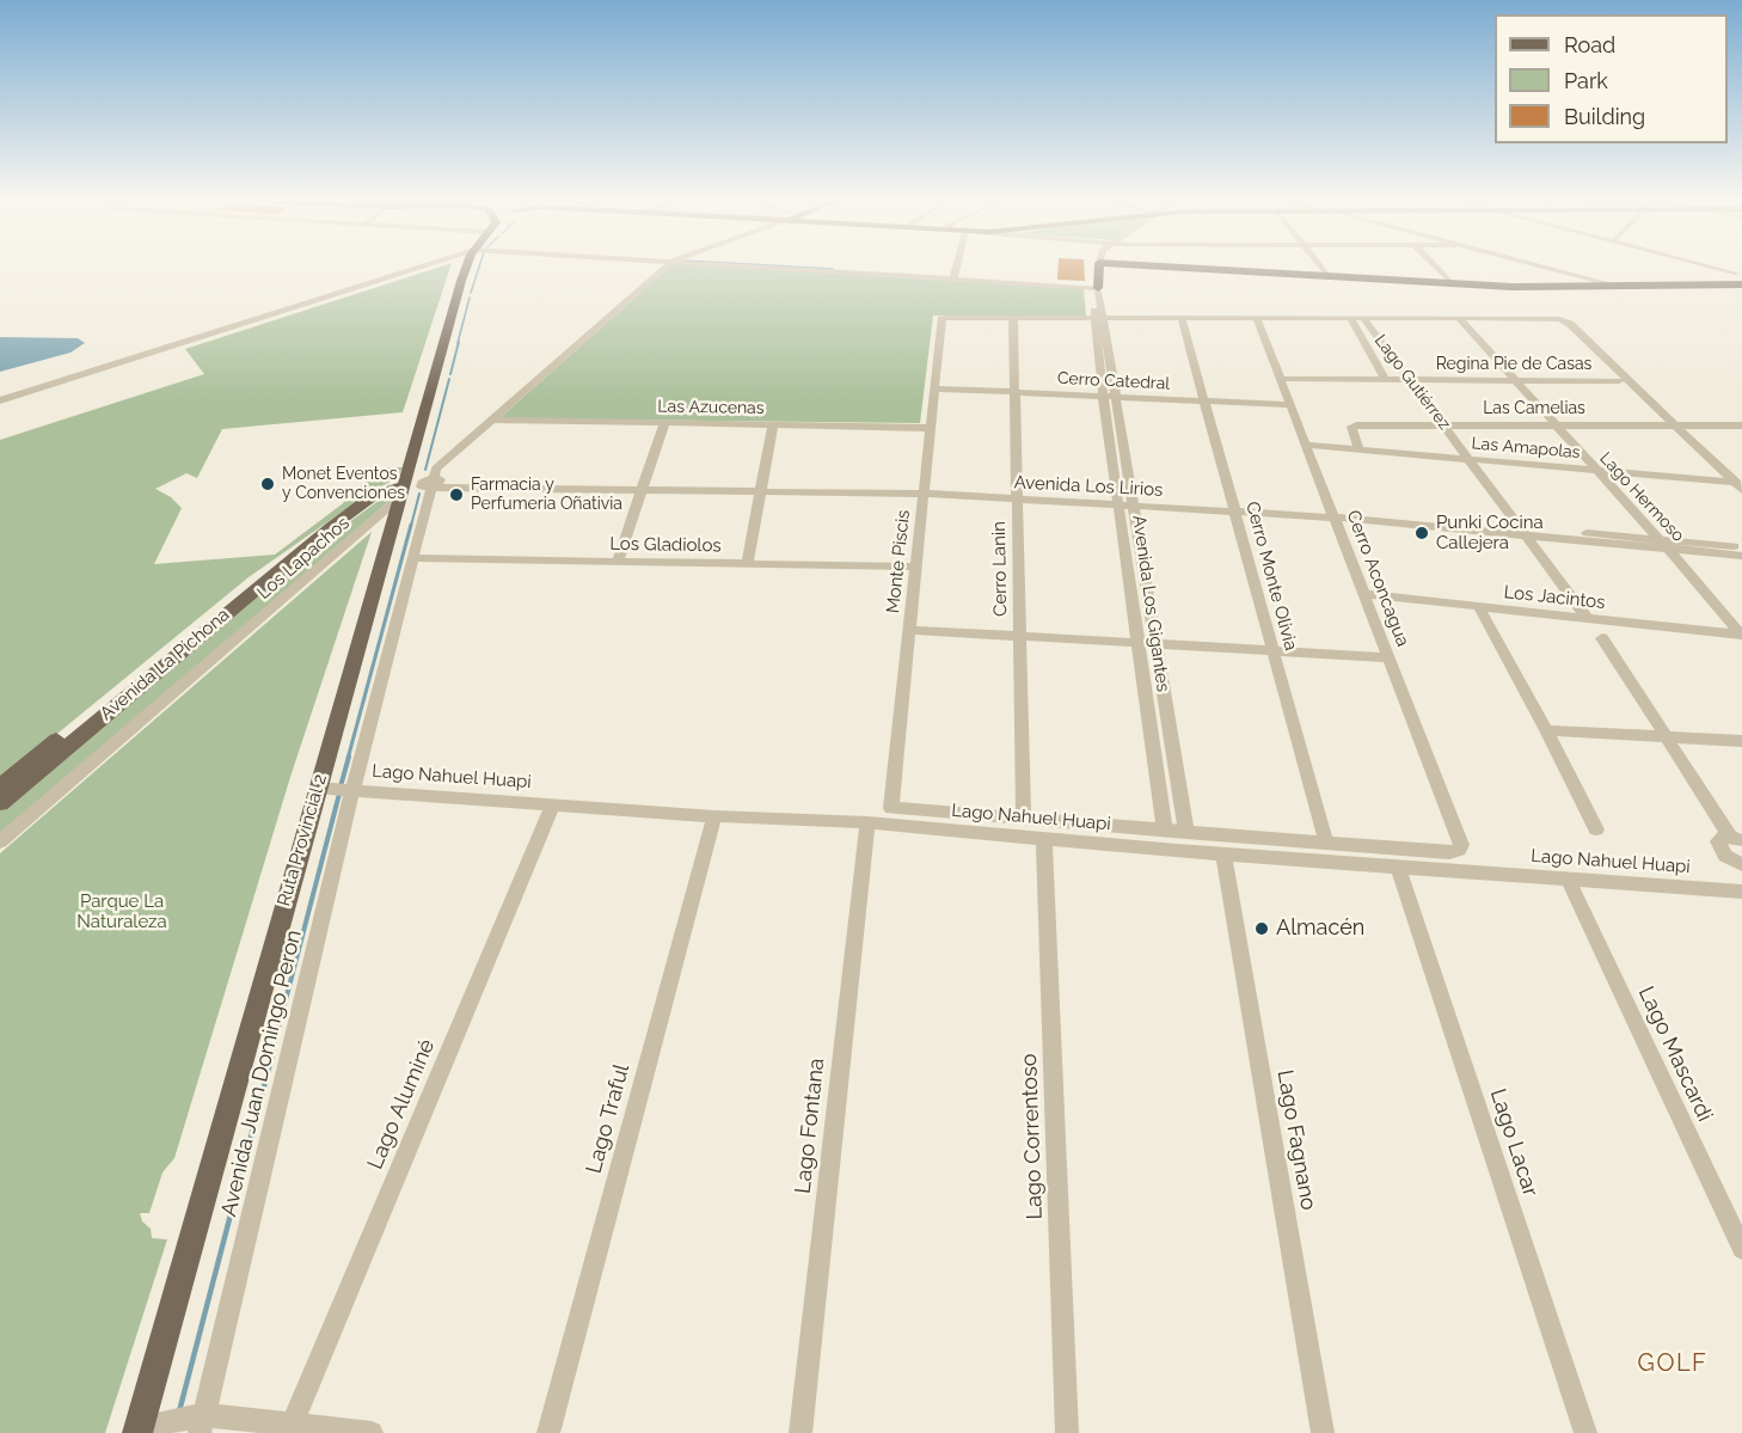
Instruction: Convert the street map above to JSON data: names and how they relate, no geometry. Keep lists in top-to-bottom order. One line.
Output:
{"streets":{"main road":["Avenida La Pichona","Ruta Provincial 2"],"street":["Regina Pie de Casas","Cerro Catedral","Lago Gutiérrez","Las Azucenas","Las Camelias","Las Amapolas","Avenida Los Lirios","Lago Hermoso","Los Gladiolos","Los Lapachos","Monte Piscis","Cerro Lanin","Cerro Monte Olivia","Cerro Aconcagua","Los Jacintos","Avenida Los Gigantes","Lago Nahuel Huapi","Lago Mascardi","Avenida Juan Domingo Peron","Lago Aluminé","Lago Traful","Lago Fontana","Lago Correntoso","Lago Fagnano","Lago Lacar"]},"crossings":[["Regina Pie de Casas","Lago Gutiérrez"],["Regina Pie de Casas","Lago Hermoso"],["Regina Pie de Casas","Cerro Aconcagua"],["Cerro Catedral","Monte Piscis"],["Cerro Catedral","Cerro Lanin"],["Cerro Catedral","Cerro Monte Olivia"],["Cerro Catedral","Cerro Aconcagua"],["Cerro Catedral","Avenida Los Gigantes"],["Lago Gutiérrez","Las Camelias"],["Lago Gutiérrez","Las Amapolas"],["Lago Gutiérrez","Avenida Los Lirios"],["Lago Gutiérrez","Los Jacintos"],["Las Azucenas","Monte Piscis"],["Las Camelias","Las Amapolas"],["Las Camelias","Lago Hermoso"],["Las Amapolas","Lago Hermoso"],["Las Amapolas","Cerro Aconcagua"],["Avenida Los Lirios","Lago Hermoso"],["Avenida Los Lirios","Monte Piscis"],["Avenida Los Lirios","Cerro Lanin"],["Avenida Los Lirios","Cerro Monte Olivia"],["Avenida Los Lirios","Cerro Aconcagua"],["Avenida Los Lirios","Avenida Los Gigantes"],["Avenida Los Lirios","Avenida La Pichona"],["Avenida Los Lirios","Avenida Juan Domingo Peron"],["Lago Hermoso","Los Jacintos"],["Los Gladiolos","Monte Piscis"],["Los Gladiolos","Avenida Juan Domingo Peron"],["Los Lapachos","Avenida La Pichona"],["Los Lapachos","Ruta Provincial 2"],["Monte Piscis","Cerro Lanin"],["Monte Piscis","Lago Nahuel Huapi"],["Cerro Lanin","Lago Nahuel Huapi"],["Cerro Monte Olivia","Lago Nahuel Huapi"],["Cerro Aconcagua","Los Jacintos"],["Cerro Aconcagua","Lago Nahuel Huapi"],["Avenida Los Gigantes","Lago Nahuel Huapi"],["Avenida La Pichona","Ruta Provincial 2"],["Avenida La Pichona","Avenida Juan Domingo Peron"],["Lago Nahuel Huapi","Ruta Provincial 2"],["Lago Nahuel Huapi","Lago Mascardi"],["Lago Nahuel Huapi","Avenida Juan Domingo Peron"],["Lago Nahuel Huapi","Lago Aluminé"],["Lago Nahuel Huapi","Lago Traful"],["Lago Nahuel Huapi","Lago Fontana"],["Lago Nahuel Huapi","Lago Correntoso"],["Lago Nahuel Huapi","Lago Fagnano"],["Lago Nahuel Huapi","Lago Lacar"]],"districts":["GOLF"],"parks":["Parque La Naturaleza"],"places":["Monet Eventos y Convenciones","Farmacia y Perfumeria Oñativia","Punki Cocina Callejera","Almacén"],"legend":["Road","Park","Building"]}
